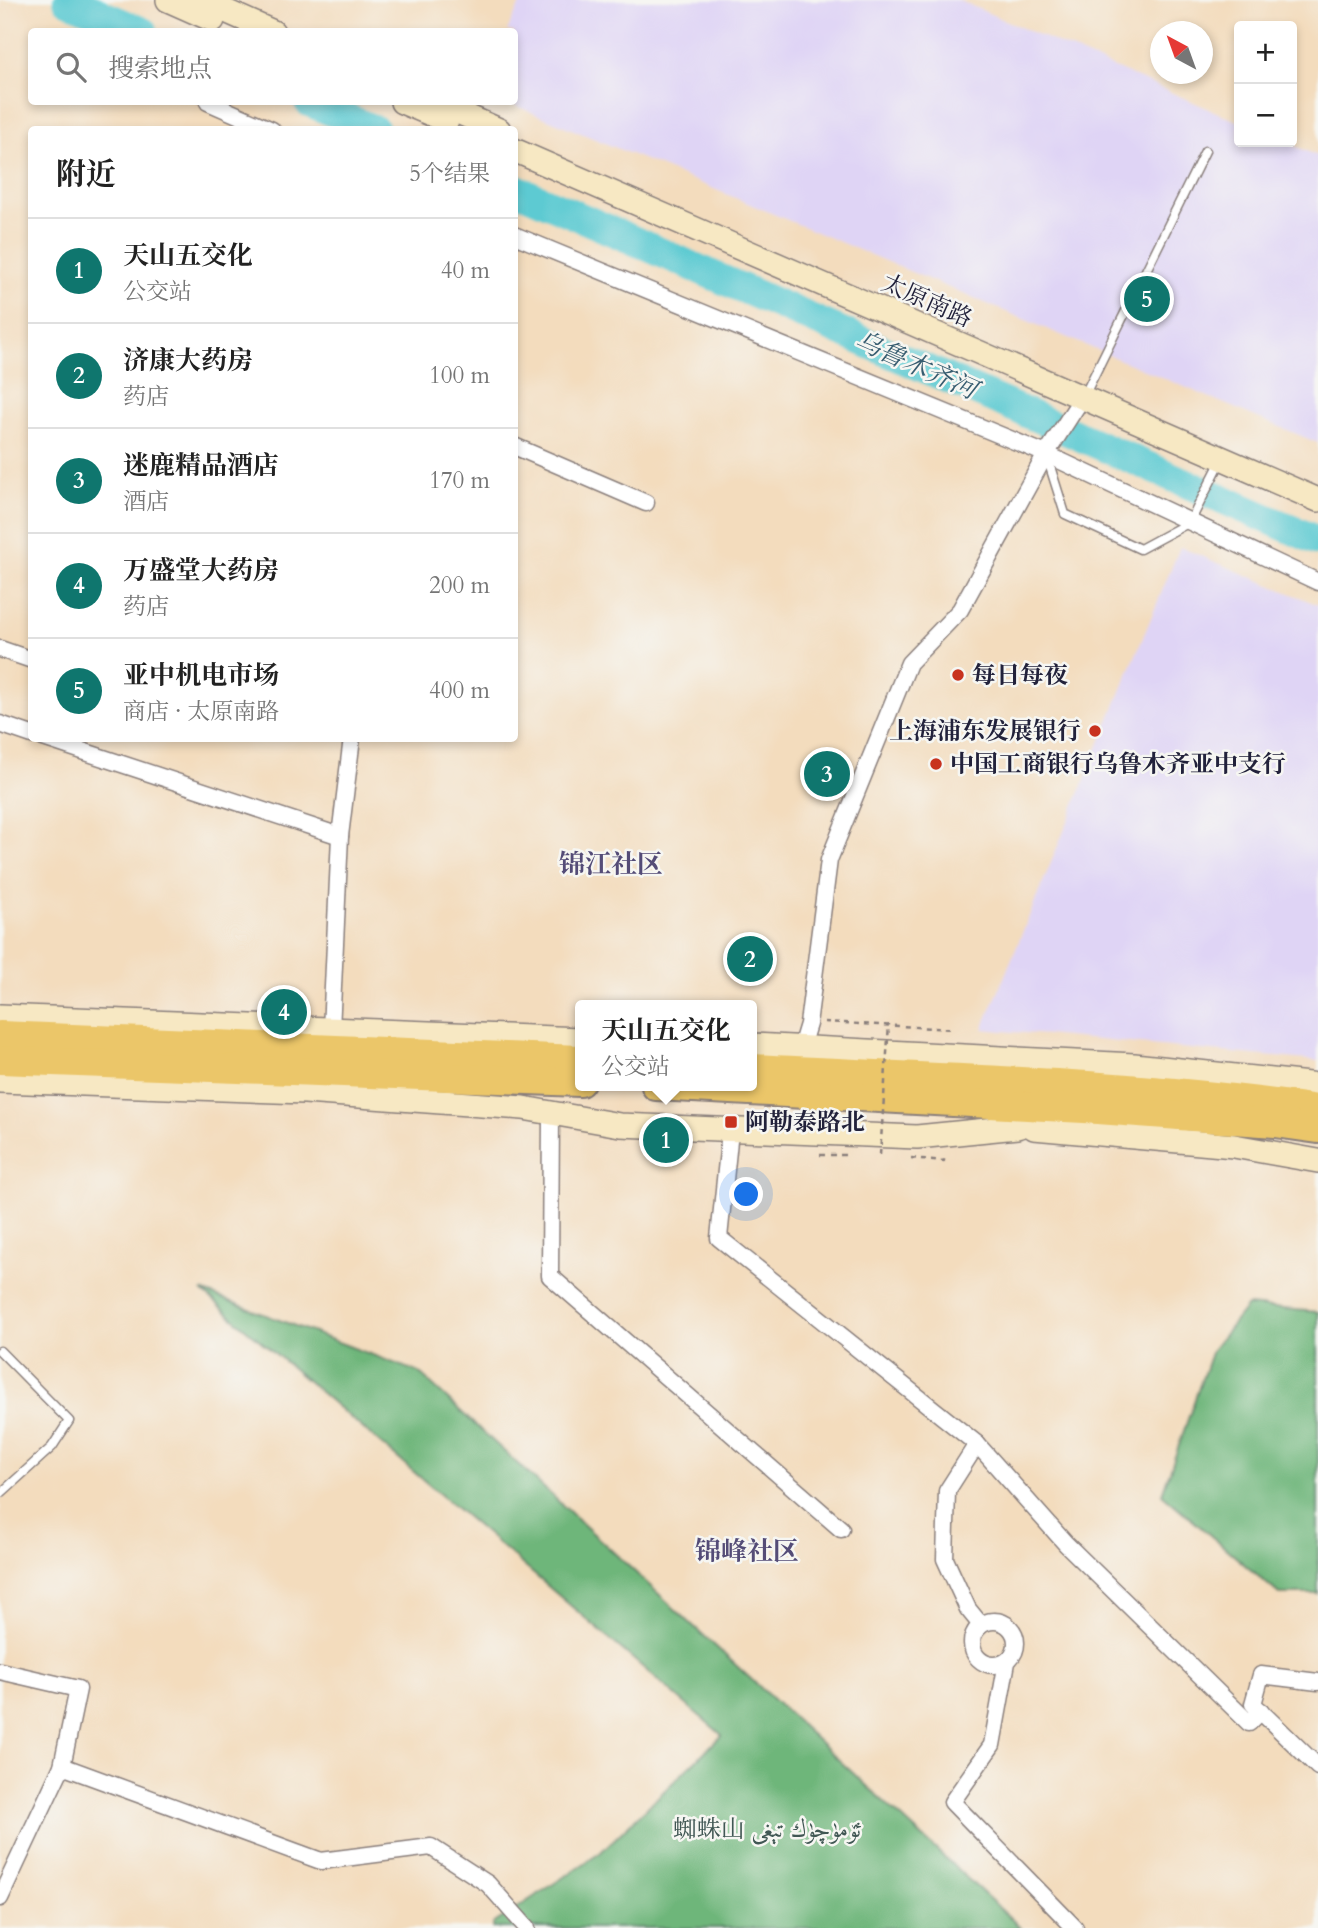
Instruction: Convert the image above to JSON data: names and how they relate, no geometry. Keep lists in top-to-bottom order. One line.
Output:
{"streets":{"main road":["太原南路"]},"districts":["锦江社区","锦峰社区"],"water":["乌鲁木齐河"],"parks":["蜘蛛山 ئۆمۈچۈك تېغى"],"places":{"other":["每日每夜","上海浦东发展银行","中国工商银行乌鲁木齐亚中支行"],"transit":["阿勒泰路北"]},"north":"top left","page":{"map_buttons":["+","−"],"search":"搜索地点","heading":["附近","5个结果"],"list":[{"mark":"1","name":"天山五交化","note":"公交站","value":"40 m"},{"mark":"2","name":"济康大药房","note":"药店","value":"100 m"},{"mark":"3","name":"迷鹿精品酒店","note":"酒店","value":"170 m"},{"mark":"4","name":"万盛堂大药房","note":"药店","value":"200 m"},{"mark":"5","name":"亚中机电市场","note":"商店 · 太原南路","value":"400 m"}],"pins":["5","3","2","4","1"],"popup":["天山五交化","公交站"]}}
